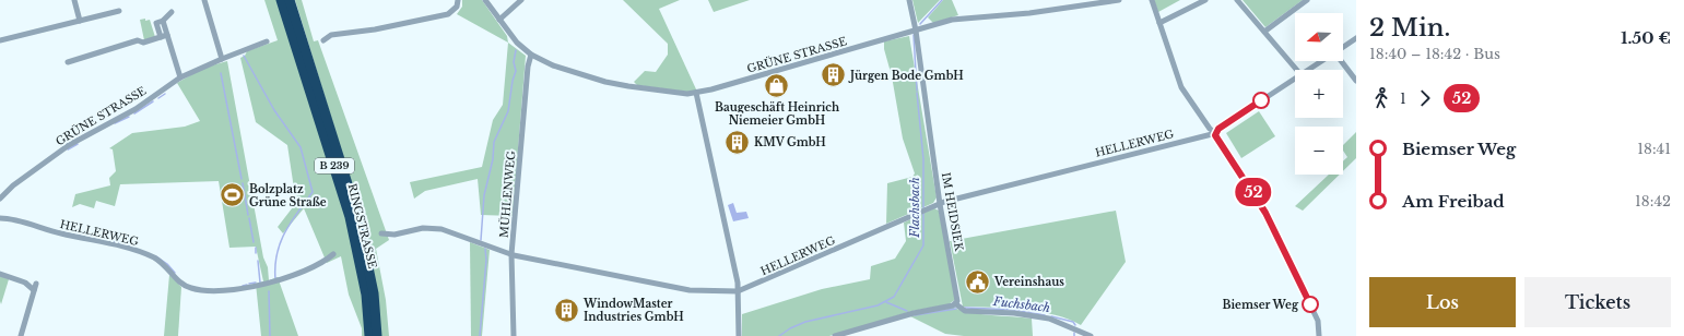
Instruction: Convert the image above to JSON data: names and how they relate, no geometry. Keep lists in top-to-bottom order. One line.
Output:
{"streets":{"highway":["B 239","RINGSTRASSE"],"street":["GRÜNE STRASSE","HELLERWEG","MÜHLENWEG","IM HEIDSIEK"]},"crossings":[["GRÜNE STRASSE","MÜHLENWEG"],["GRÜNE STRASSE","IM HEIDSIEK"],["HELLERWEG","MÜHLENWEG"],["HELLERWEG","IM HEIDSIEK"]],"water":["Flachsbach","Fuchsbach"],"places":{"building":["Jürgen Bode GmbH","KMV GmbH","WindowMaster Industries GmbH"],"shop":["Baugeschäft Heinrich Niemeier GmbH"],"sports":["Bolzplatz Grüne Straße"],"public building":["Vereinshaus"],"other":["Biemser Weg"]},"lines":["bus line 52"],"north":"left","page":{"on_map":"52","heading":["2 Min.","18:40 – 18:42 · Bus","1.50 €"],"map_buttons":["+","−"],"legs":["1","52"],"list":[{"name":"Biemser Weg","value":"18:41"},{"name":"Am Freibad","value":"18:42"}],"buttons":["Los","Tickets"]}}
